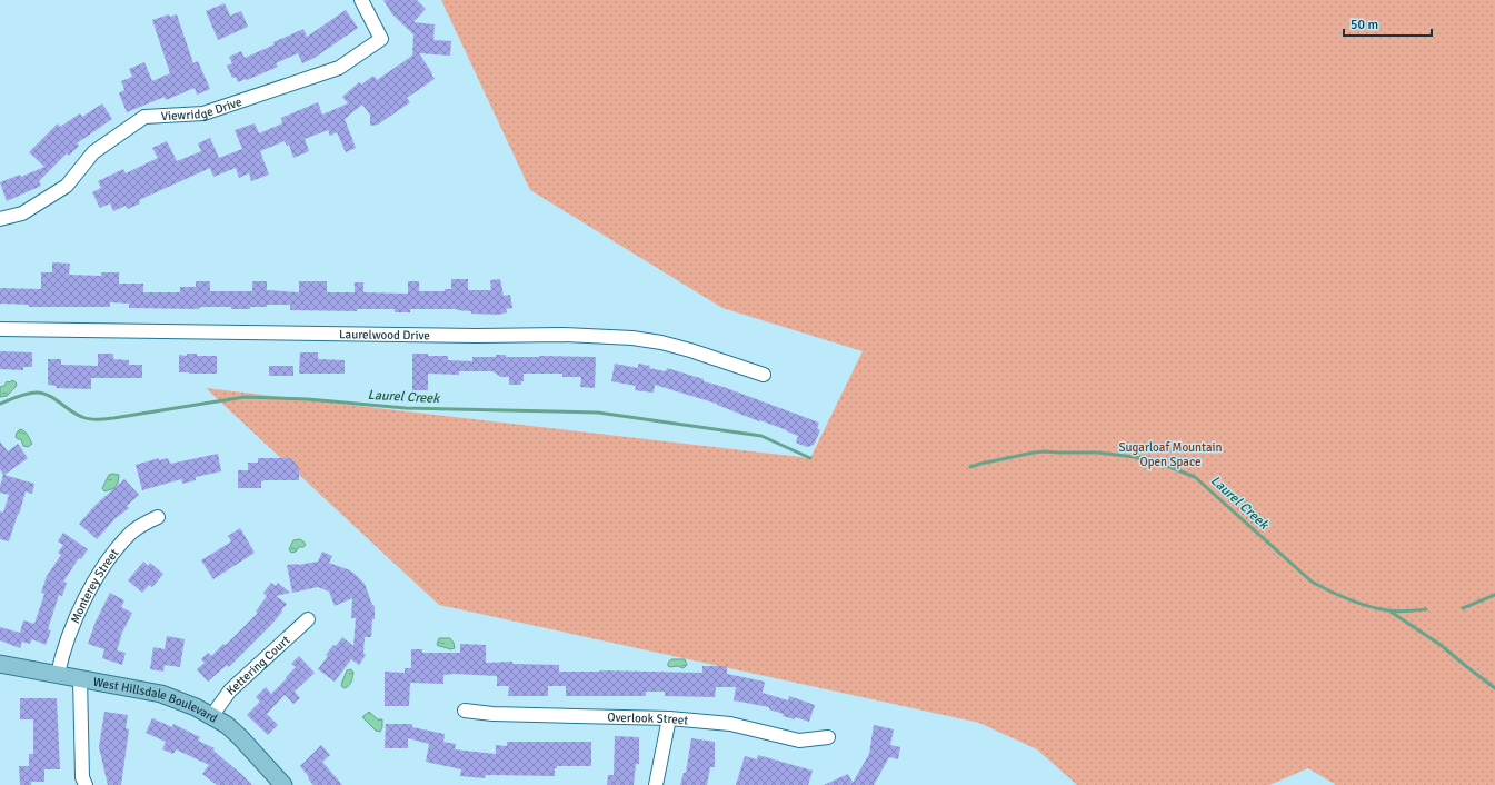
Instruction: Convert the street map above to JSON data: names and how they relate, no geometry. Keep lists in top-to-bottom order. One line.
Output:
{"streets":{"main road":["West Hillsdale Boulevard"],"street":["Viewridge Drive","Laurelwood Drive","Monterey Street","Kettering Court","Overlook Street"]},"crossings":[["Monterey Street","West Hillsdale Boulevard"],["Kettering Court","West Hillsdale Boulevard"]],"water":["Laurel Creek"],"parks":["Sugarloaf Mountain Open Space"],"scale_bar":"50 m"}
